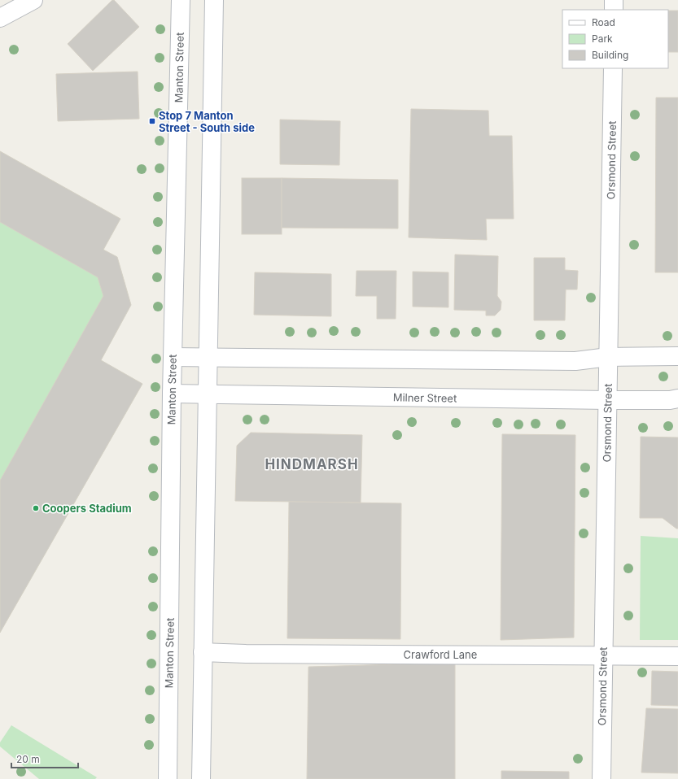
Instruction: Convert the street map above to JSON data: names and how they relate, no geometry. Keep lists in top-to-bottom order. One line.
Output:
{"streets":{"street":["Manton Street","Orsmond Street","Milner Street","Crawford Lane"]},"crossings":[["Manton Street","Milner Street"],["Orsmond Street","Milner Street"],["Orsmond Street","Crawford Lane"]],"districts":["HINDMARSH"],"places":{"transit":["Stop 7 Manton Street - South side"],"other":["Coopers Stadium"]},"legend":["Road","Park","Building"],"scale_bar":"20 m"}
